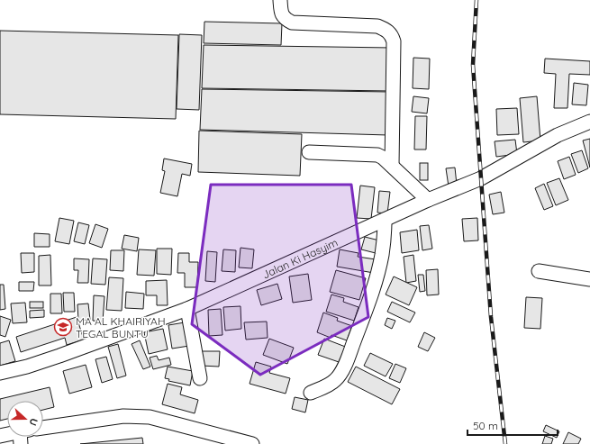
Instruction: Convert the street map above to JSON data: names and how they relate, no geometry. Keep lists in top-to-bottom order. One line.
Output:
{"streets":{"street":["Jalan Ki Hasyim"]},"places":{"school or university":["MA AL KHAIRIYAH TEGAL BUNTU"]},"scale_bar":"50 m","north":"right"}
